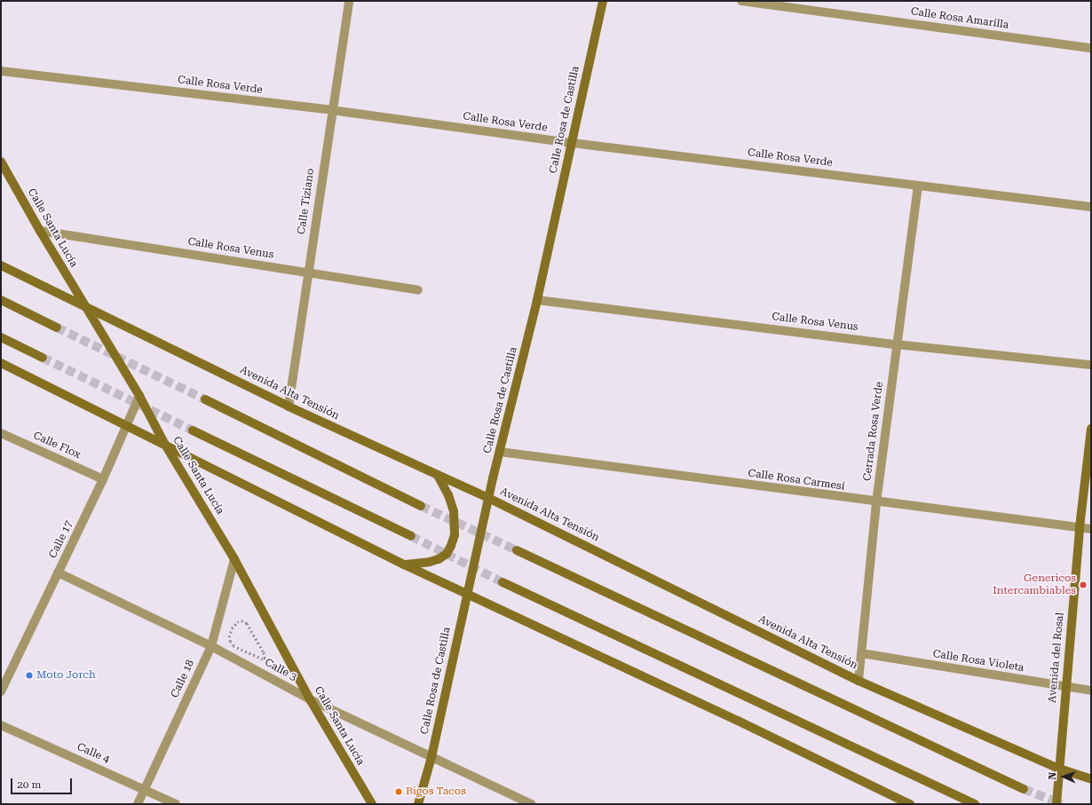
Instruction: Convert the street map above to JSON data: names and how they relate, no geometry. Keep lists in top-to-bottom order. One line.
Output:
{"streets":{"street":["Calle Rosa Amarilla","Calle Rosa Verde","Calle Rosa de Castilla","Calle Tiziano","Calle Santa Lucía","Calle Rosa Venus","Avenida Alta Tensión","Cerrada Rosa Verde","Calle Flox","Calle Rosa Carmesí","Calle 17","Avenida del Rosal","Calle Rosa Violeta","Calle 3","Calle 18","Calle 4"]},"crossings":[["Calle Rosa Verde","Calle Rosa de Castilla"],["Calle Rosa Verde","Calle Tiziano"],["Calle Rosa Verde","Cerrada Rosa Verde"],["Calle Rosa de Castilla","Calle Rosa Venus"],["Calle Rosa de Castilla","Avenida Alta Tensión"],["Calle Rosa de Castilla","Calle Rosa Carmesí"],["Calle Rosa de Castilla","Calle 3"],["Calle Tiziano","Calle Rosa Venus"],["Calle Tiziano","Avenida Alta Tensión"],["Calle Santa Lucía","Calle Rosa Venus"],["Calle Santa Lucía","Avenida Alta Tensión"],["Calle Santa Lucía","Calle 17"],["Calle Santa Lucía","Calle 3"],["Calle Santa Lucía","Calle 18"],["Calle Rosa Venus","Cerrada Rosa Verde"],["Avenida Alta Tensión","Cerrada Rosa Verde"],["Avenida Alta Tensión","Avenida del Rosal"],["Cerrada Rosa Verde","Calle Rosa Carmesí"],["Cerrada Rosa Verde","Calle Rosa Violeta"],["Calle Flox","Calle 17"],["Calle Rosa Carmesí","Avenida del Rosal"],["Calle 17","Calle 3"],["Avenida del Rosal","Calle Rosa Violeta"],["Calle 3","Calle 18"],["Calle 18","Calle 4"]],"places":["Genericos Intercambiables","Moto Jorch","Bigos Tacos"],"scale_bar":"20 m","north":"left"}
